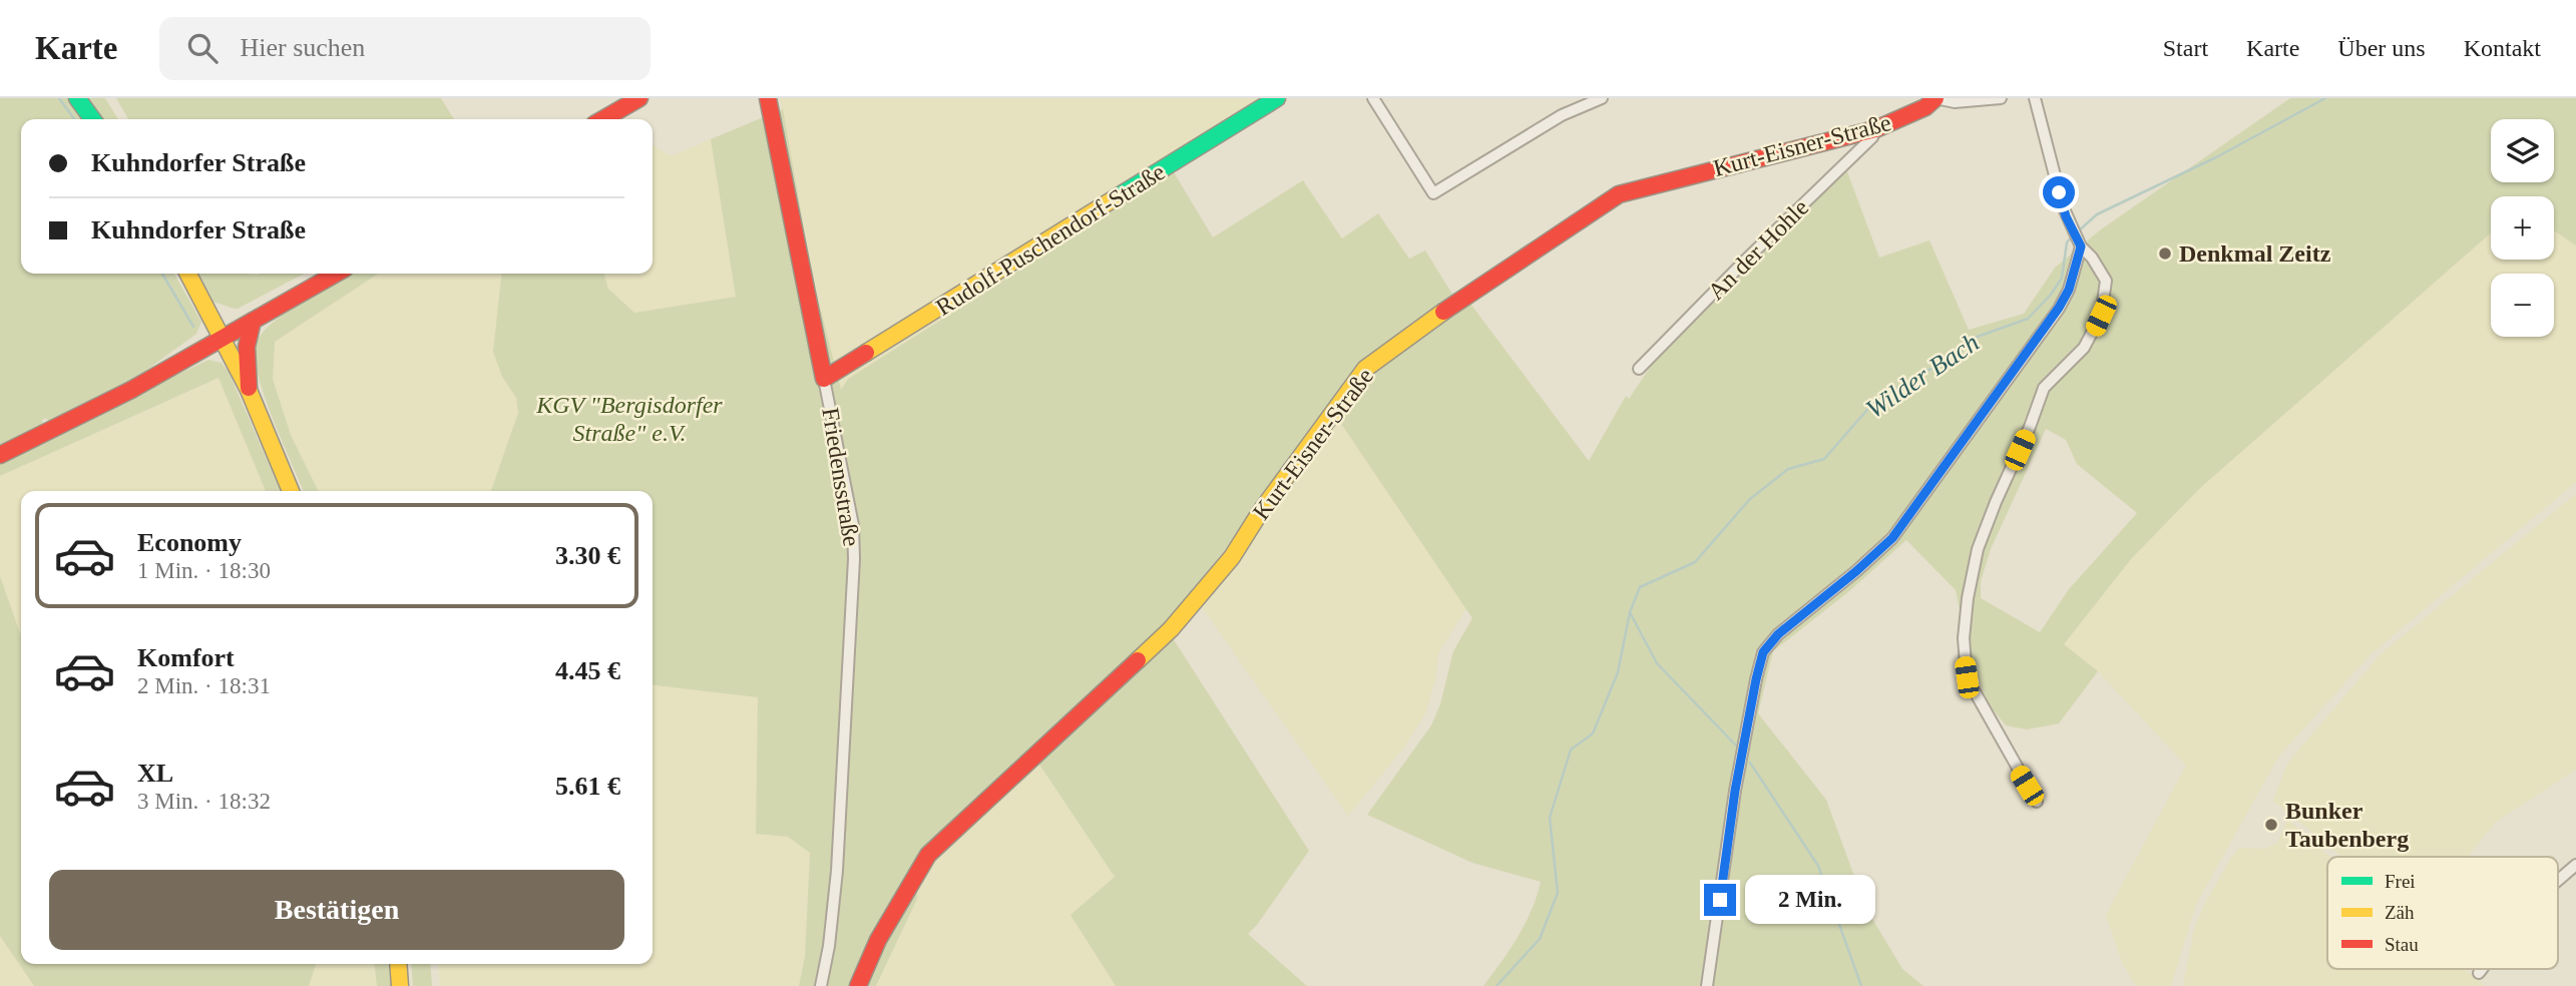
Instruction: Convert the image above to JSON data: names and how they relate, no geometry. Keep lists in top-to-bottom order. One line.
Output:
{"streets":{"street":["Kurt-Eisner-Straße","Rudolf-Puschendorf-Straße","An der Hohle","Friedensstraße"]},"crossings":[["Kurt-Eisner-Straße","An der Hohle"],["Rudolf-Puschendorf-Straße","Friedensstraße"]],"water":["Wilder Bach"],"parks":["KGV \"Bergisdorfer Straße\" e.V."],"places":["Denkmal Zeitz","Bunker Taubenberg"],"legend":["Frei","Zäh","Stau"],"page":{"header":"Karte","search":"Hier suchen","nav":["Start","Karte","Über uns","Kontakt"],"map_buttons":["+","−"],"banner":["Kuhndorfer Straße","Kuhndorfer Straße"],"list":[{"name":"Economy","note":"1 Min. · 18:30","value":"3.30 €"},{"name":"Komfort","note":"2 Min. · 18:31","value":"4.45 €"},{"name":"XL","note":"3 Min. · 18:32","value":"5.61 €"}],"buttons":"Bestätigen","bubble":"2 Min."}}
